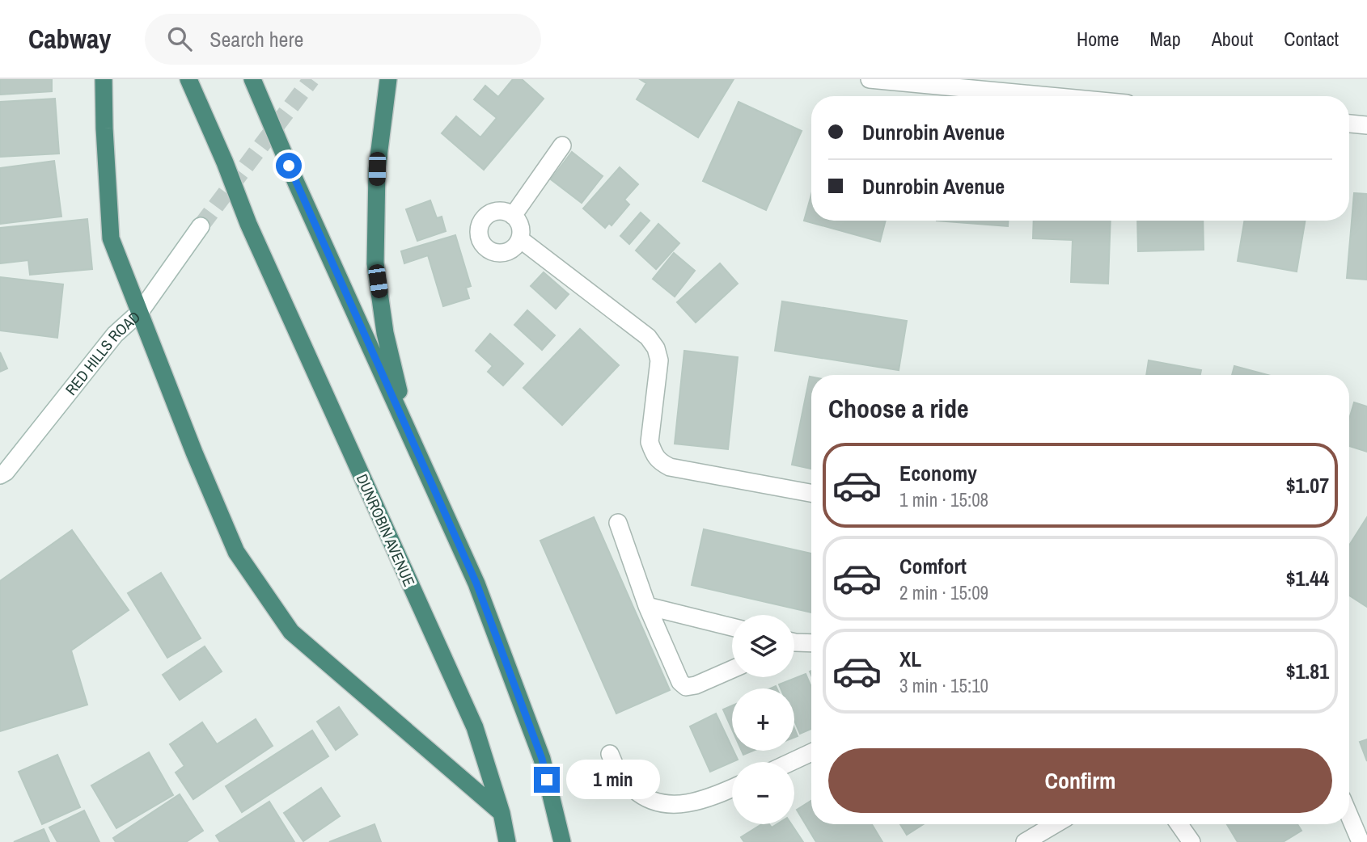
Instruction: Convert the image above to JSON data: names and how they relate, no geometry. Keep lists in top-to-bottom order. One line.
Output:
{"streets":{"highway":["DUNROBIN AVENUE"],"street":["RED HILLS ROAD"]},"page":{"header":"Cabway","search":"Search here","nav":["Home","Map","About","Contact"],"banner":["Dunrobin Avenue","Dunrobin Avenue"],"heading":"Choose a ride","list":[{"name":"Economy","note":"1 min · 15:08","value":"$1.07"},{"name":"Comfort","note":"2 min · 15:09","value":"$1.44"},{"name":"XL","note":"3 min · 15:10","value":"$1.81"}],"map_buttons":["+","−"],"buttons":"Confirm","bubble":"1 min"}}
